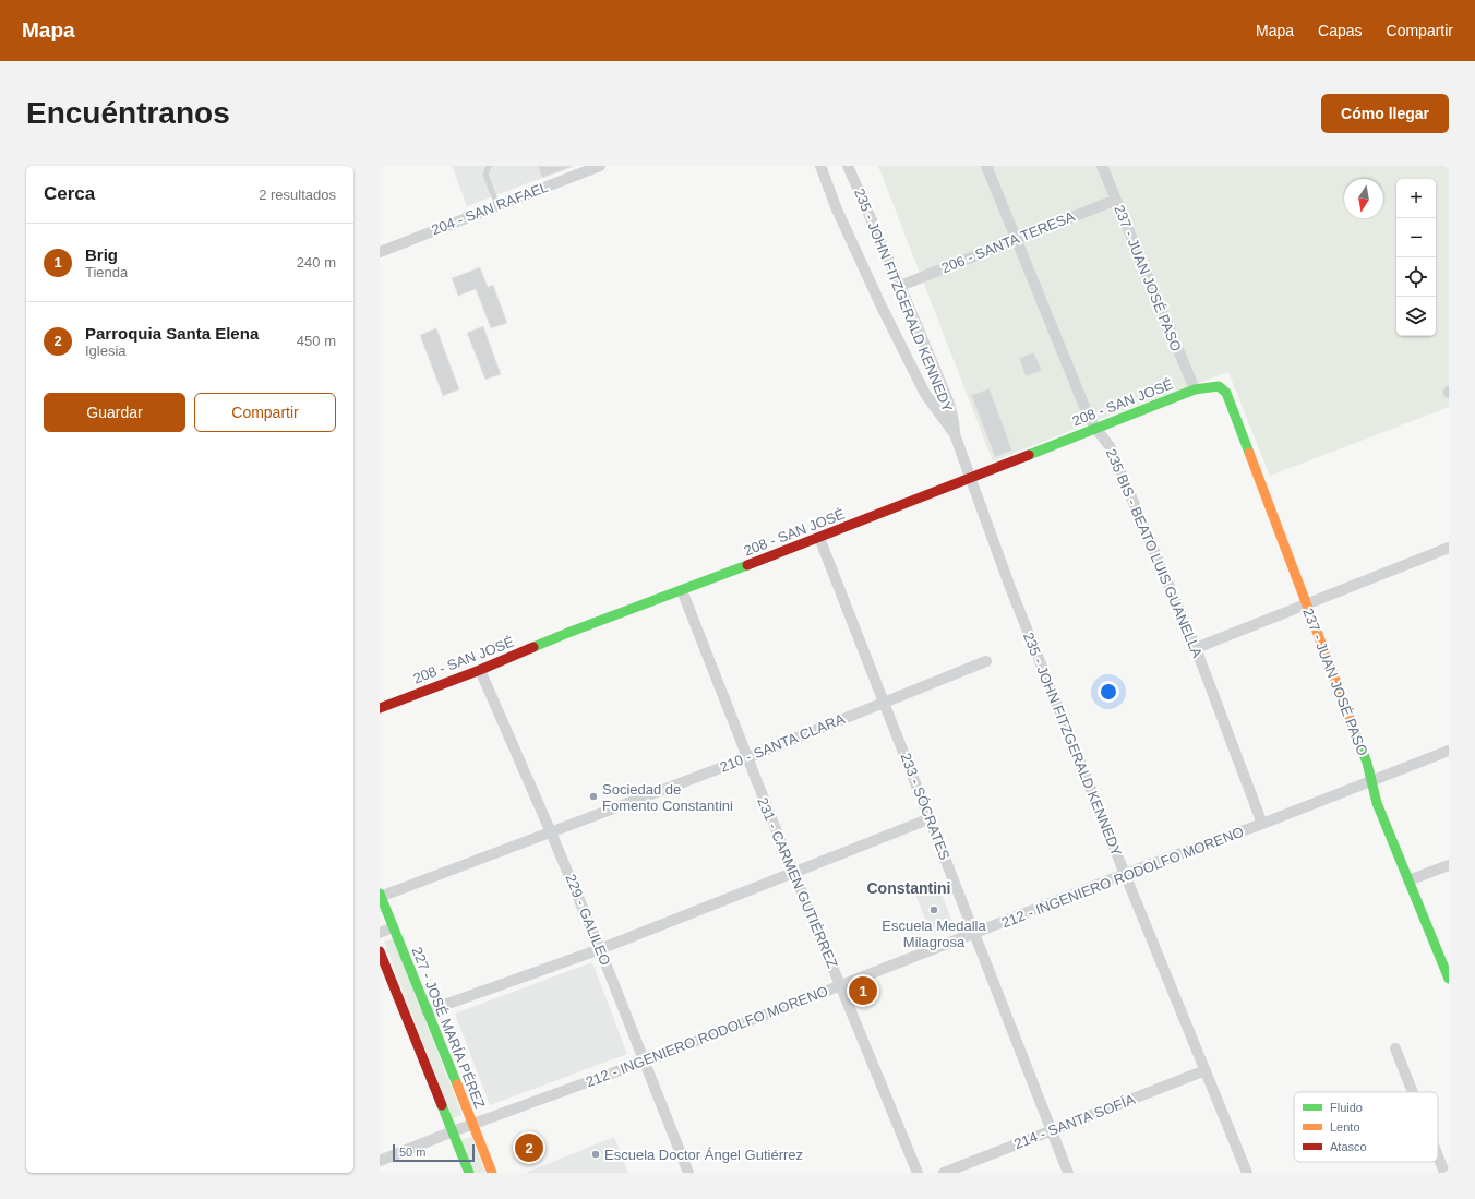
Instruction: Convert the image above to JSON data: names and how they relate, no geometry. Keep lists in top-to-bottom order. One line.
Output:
{"streets":{"street":["204 - SAN RAFAEL","206 - SANTA TERESA","237 - JUAN JOSÉ PASO","235 - JOHN FITZGERALD KENNEDY","208 - SAN JOSÉ","235 BIS - BEATO LUIS GUANELLA","210 - SANTA CLARA","233 - SÓCRATES","212 - INGENIERO RODOLFO MORENO","231 - CARMEN GUTIÉRREZ","229 - GALILEO","227 - JOSÉ MARÍA PÉREZ","214 - SANTA SOFÍA"]},"crossings":[["206 - SANTA TERESA","237 - JUAN JOSÉ PASO"],["206 - SANTA TERESA","235 - JOHN FITZGERALD KENNEDY"],["206 - SANTA TERESA","235 BIS - BEATO LUIS GUANELLA"],["237 - JUAN JOSÉ PASO","208 - SAN JOSÉ"],["237 - JUAN JOSÉ PASO","212 - INGENIERO RODOLFO MORENO"],["235 - JOHN FITZGERALD KENNEDY","208 - SAN JOSÉ"],["235 - JOHN FITZGERALD KENNEDY","212 - INGENIERO RODOLFO MORENO"],["235 - JOHN FITZGERALD KENNEDY","214 - SANTA SOFÍA"],["208 - SAN JOSÉ","235 BIS - BEATO LUIS GUANELLA"],["208 - SAN JOSÉ","233 - SÓCRATES"],["208 - SAN JOSÉ","231 - CARMEN GUTIÉRREZ"],["208 - SAN JOSÉ","229 - GALILEO"],["235 BIS - BEATO LUIS GUANELLA","212 - INGENIERO RODOLFO MORENO"],["210 - SANTA CLARA","233 - SÓCRATES"],["210 - SANTA CLARA","231 - CARMEN GUTIÉRREZ"],["210 - SANTA CLARA","229 - GALILEO"],["210 - SANTA CLARA","227 - JOSÉ MARÍA PÉREZ"],["233 - SÓCRATES","212 - INGENIERO RODOLFO MORENO"],["233 - SÓCRATES","214 - SANTA SOFÍA"],["212 - INGENIERO RODOLFO MORENO","231 - CARMEN GUTIÉRREZ"],["212 - INGENIERO RODOLFO MORENO","229 - GALILEO"],["212 - INGENIERO RODOLFO MORENO","227 - JOSÉ MARÍA PÉREZ"]],"districts":["Constantini"],"places":["Sociedad de Fomento Constantini","Escuela Medalla Milagrosa","Escuela Doctor Ángel Gutiérrez"],"legend":["Fluido","Lento","Atasco"],"scale_bar":"50 m","north":"bottom","page":{"header":"Mapa","nav":["Mapa","Capas","Compartir"],"buttons":["Cómo llegar",["Guardar","Compartir"]],"title":"Encuéntranos","heading":["Cerca","2 resultados"],"map_buttons":["+","−"],"list":[{"mark":"1","name":"Brig","note":"Tienda","value":"240 m"},{"mark":"2","name":"Parroquia Santa Elena","note":"Iglesia","value":"450 m"}],"pins":["1","2"],"scale":"50 m"}}
